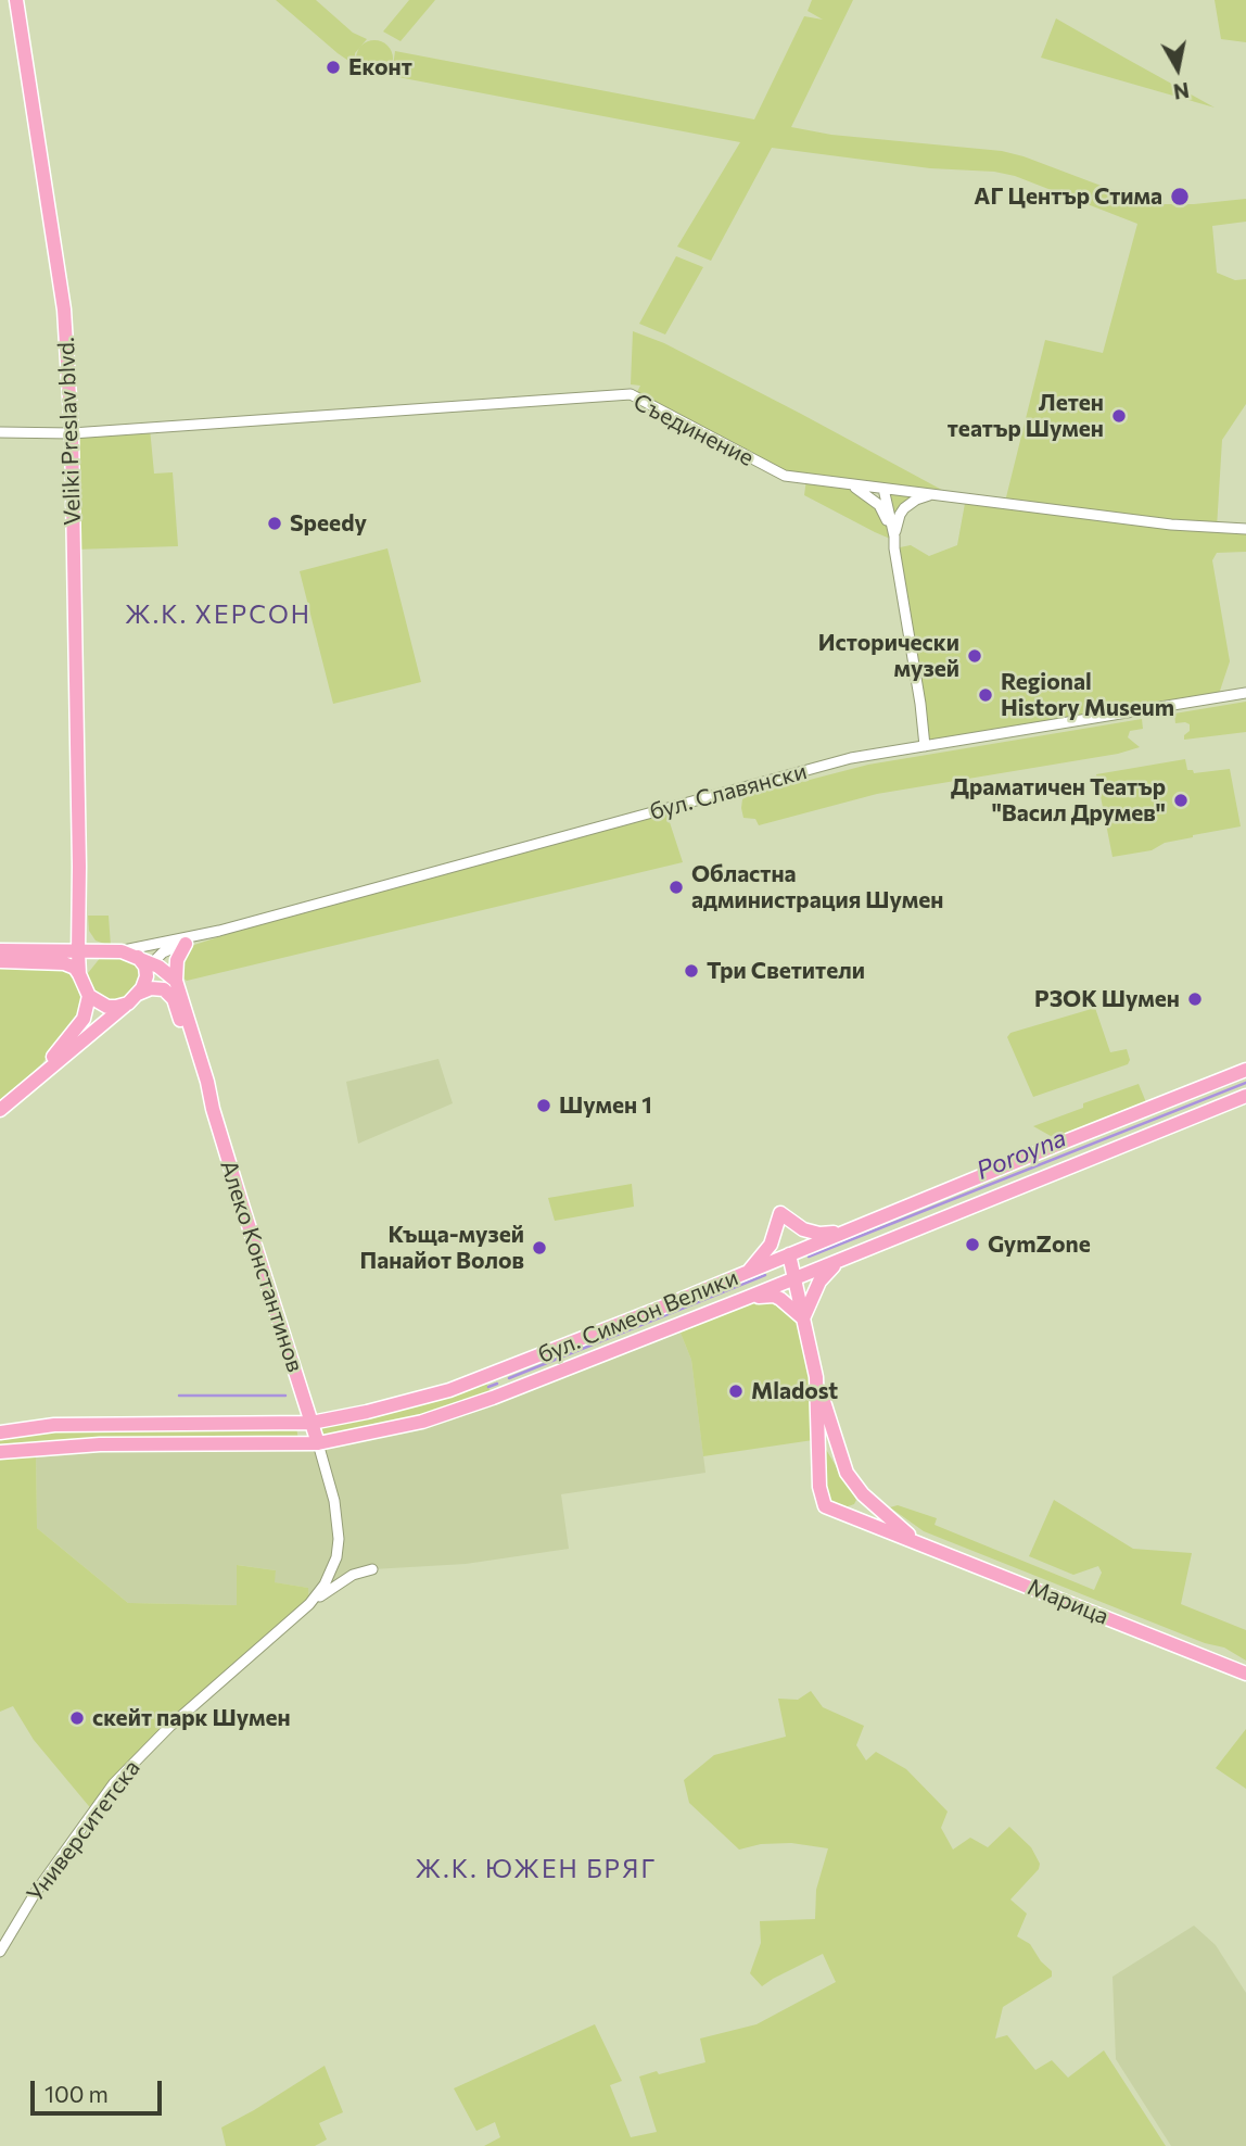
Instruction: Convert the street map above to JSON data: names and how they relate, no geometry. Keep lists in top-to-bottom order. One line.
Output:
{"streets":{"main road":["Veliki Preslav blvd.","Алеко Константинов","бул. Симеон Велики","Марица"],"street":["Съединение","бул. Славянски","Университетска"]},"crossings":[["Съединение","Veliki Preslav blvd."],["Veliki Preslav blvd.","бул. Славянски"],["Veliki Preslav blvd.","Алеко Константинов"],["бул. Славянски","Алеко Константинов"],["Алеко Константинов","бул. Симеон Велики"],["Алеко Константинов","Университетска"],["бул. Симеон Велики","Университетска"]],"districts":["Ж.К. ХЕРСОН","Ж.К. ЮЖЕН БРЯГ"],"water":["Poroyna"],"places":["Еконт","АГ Център Стима","Летен театър Шумен","Speedy","Исторически музей","Regional History Museum","Драматичен Театър \"Васил Друмев\"","Областна администрация Шумен","Три Светители","РЗОК Шумен","Шумен 1","GymZone","Къща-музей Панайот Волов","Mladost","скейт парк Шумен"],"scale_bar":"100 m","north":"bottom"}
